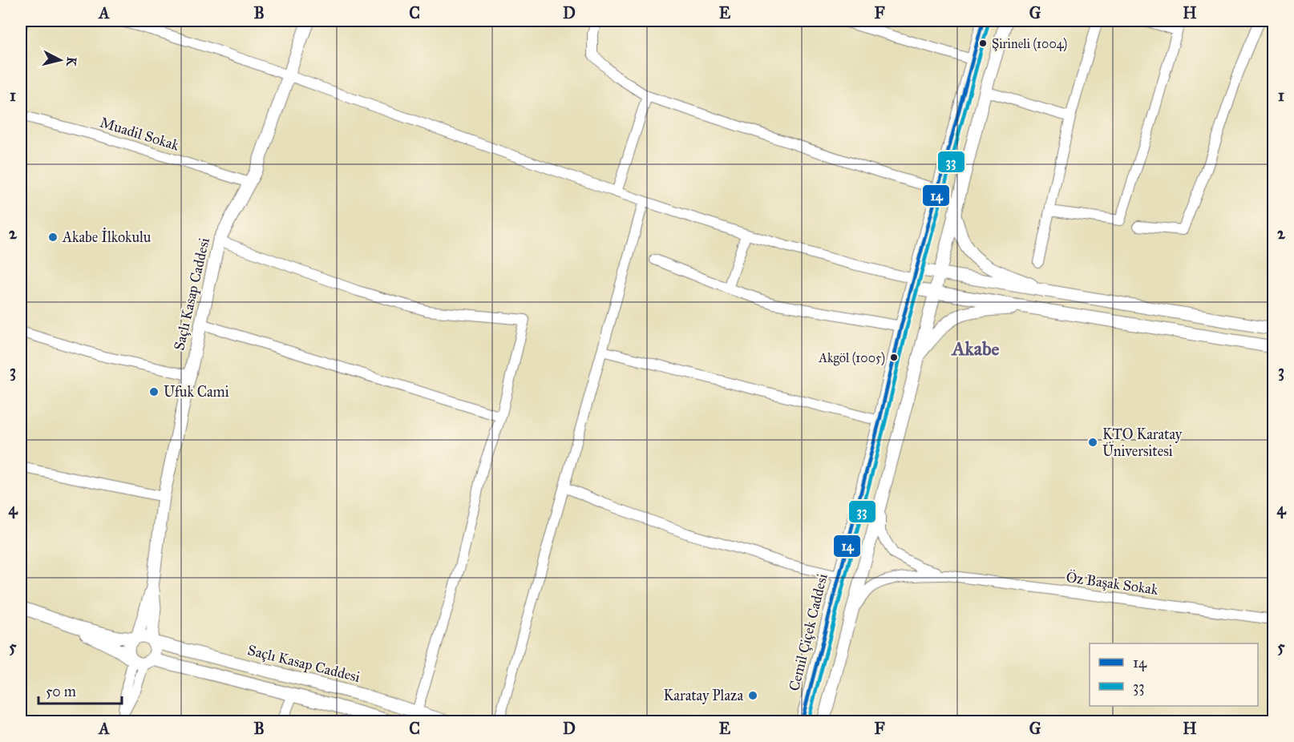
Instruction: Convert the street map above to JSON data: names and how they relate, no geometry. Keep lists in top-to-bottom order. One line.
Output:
{"streets":{"street":["Muadil Sokak","Saçlı Kasap Caddesi","Öz Başak Sokak","Cemil Çiçek Caddesi"]},"crossings":[["Muadil Sokak","Saçlı Kasap Caddesi"]],"districts":["Akabe"],"places":["Şirineli (1004)","Akabe İlkokulu","Akgöl (1005)","Ufuk Cami","KTO Karatay Üniversitesi","Karatay Plaza"],"lines":["transit line 14","transit line 33"],"legend":["14","33"],"scale_bar":"50 m","north":"right","grid":{"columns":["A","B","C","D","E","F","G","H"],"rows":["1","2","3","4","5"]}}
